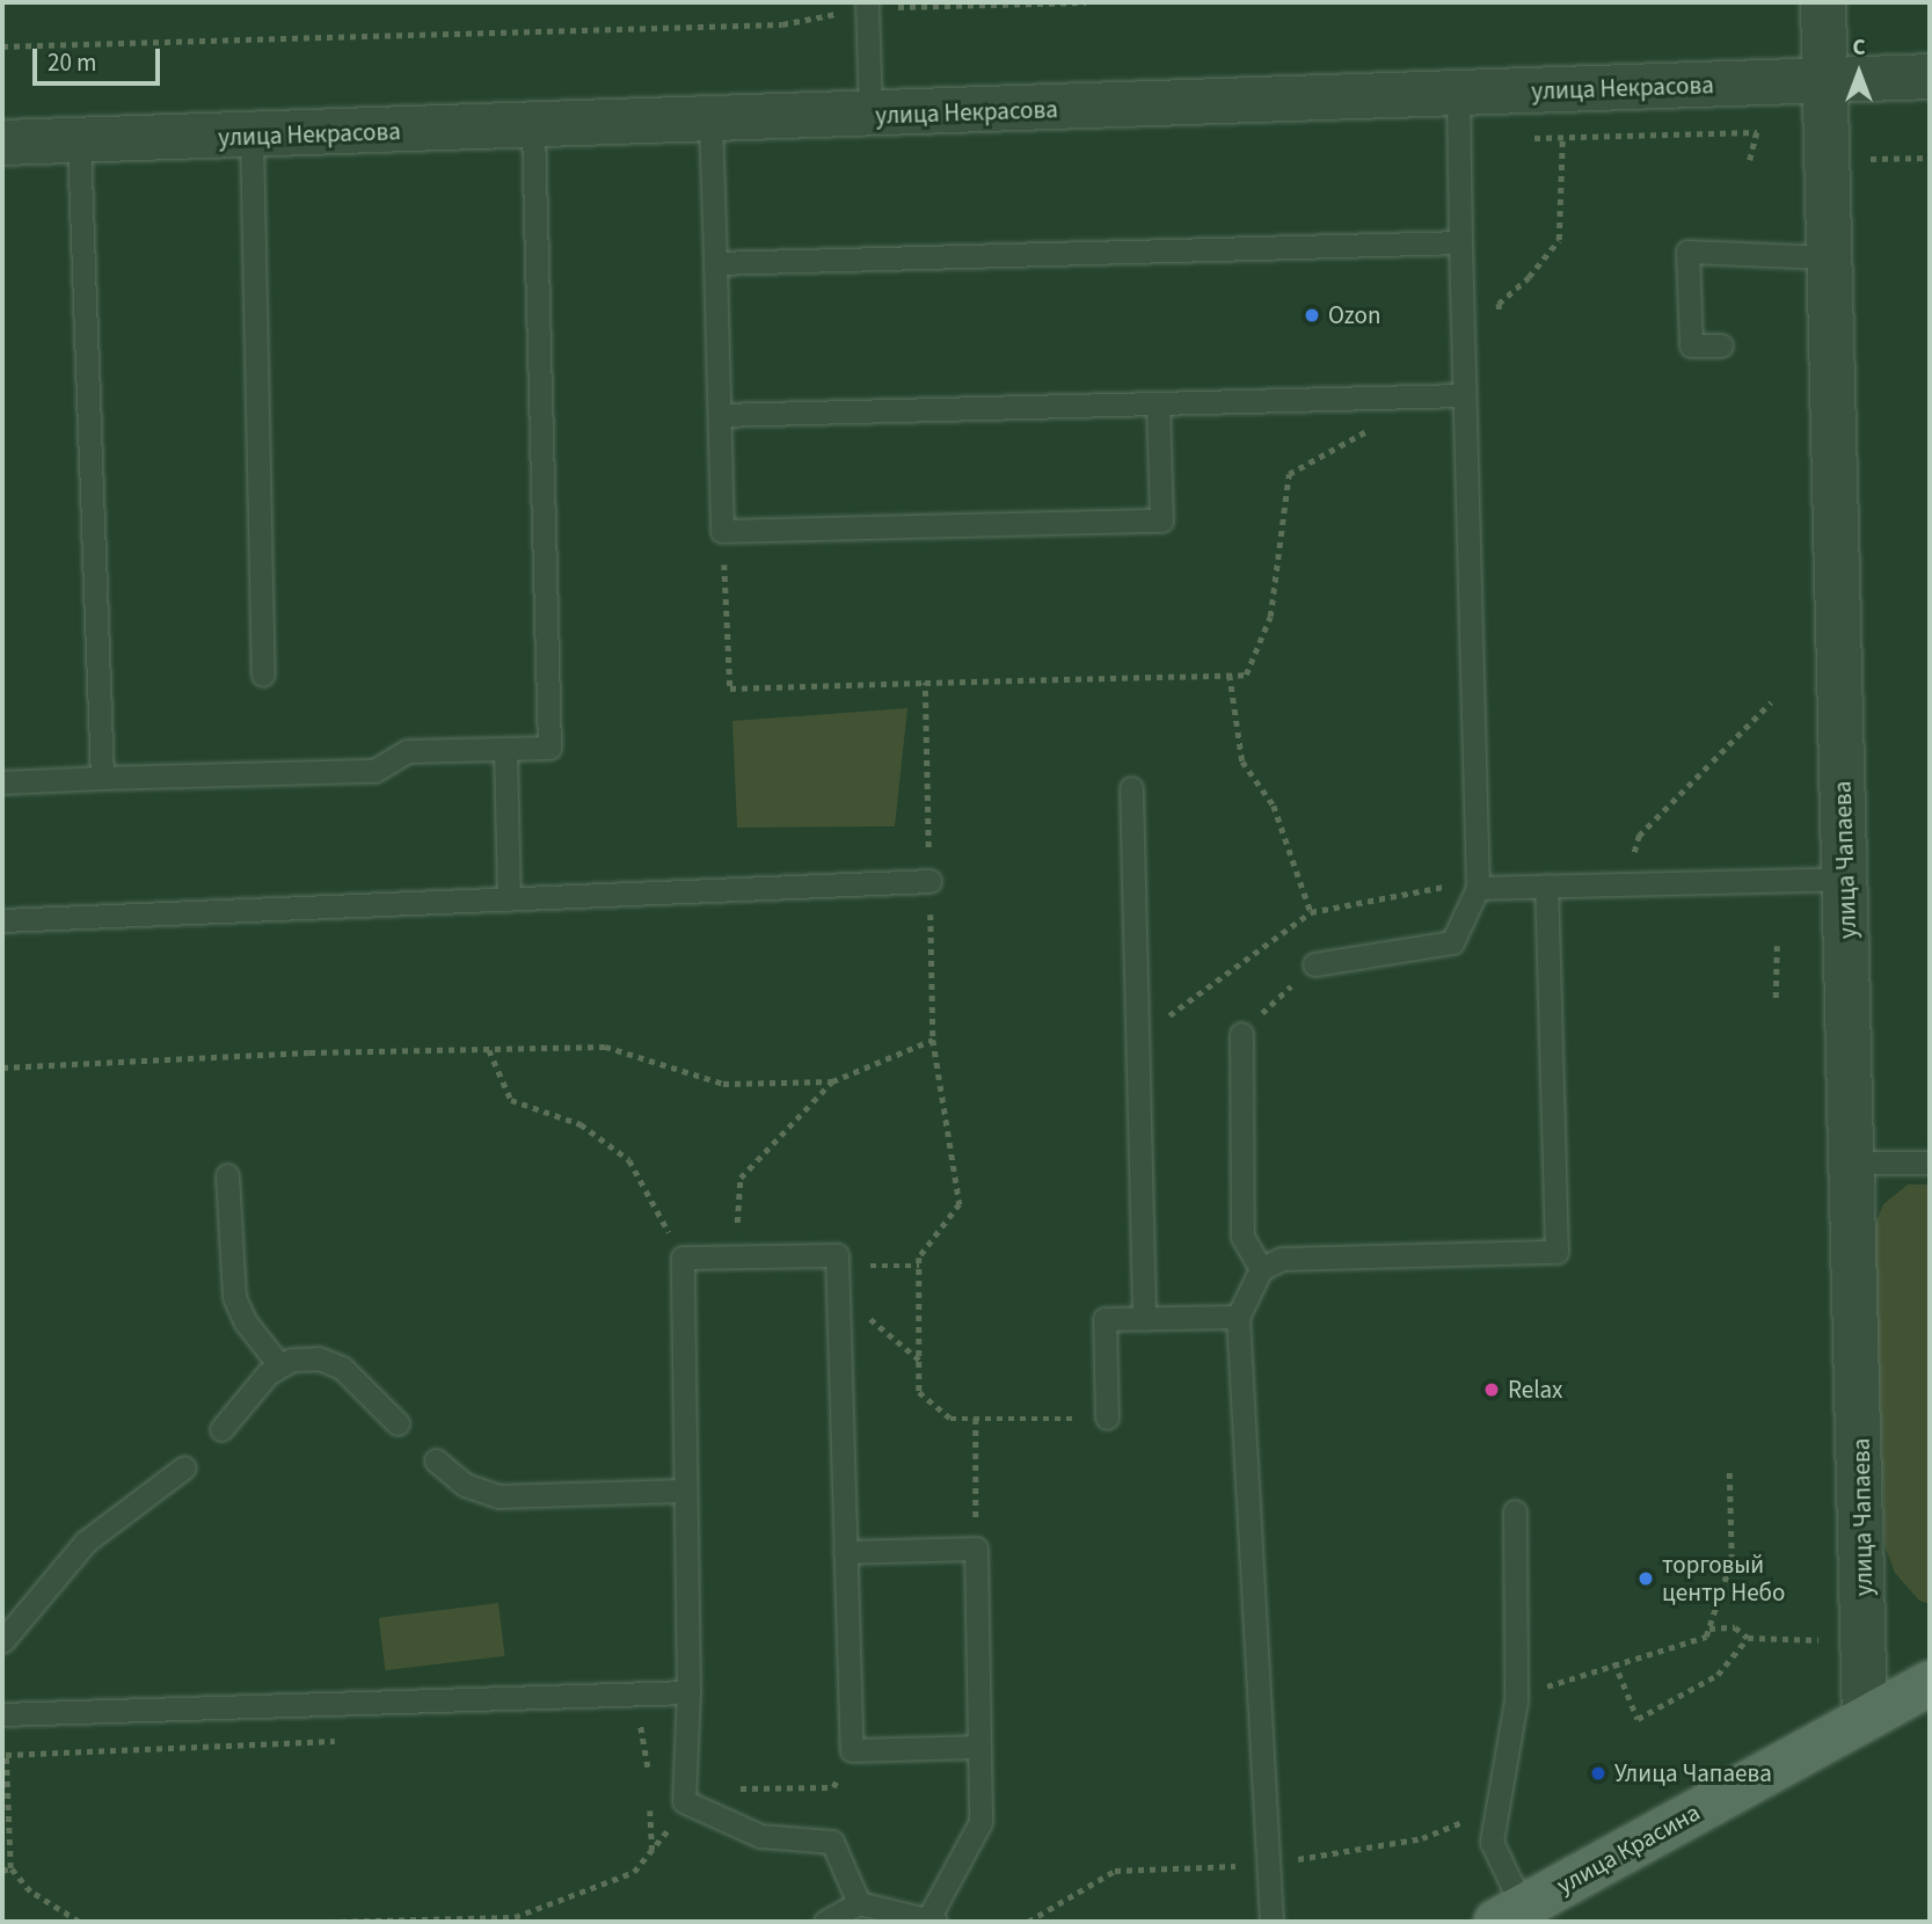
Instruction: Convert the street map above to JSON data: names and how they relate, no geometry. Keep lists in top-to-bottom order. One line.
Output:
{"streets":{"main road":["улица Красина"],"street":["улица Некрасова","улица Чапаева"]},"crossings":[["улица Некрасова","улица Чапаева"],["улица Чапаева","улица Красина"]],"places":["Ozon","Relax","торговый центр Небо","Улица Чапаева"],"scale_bar":"20 m","north":"top"}
